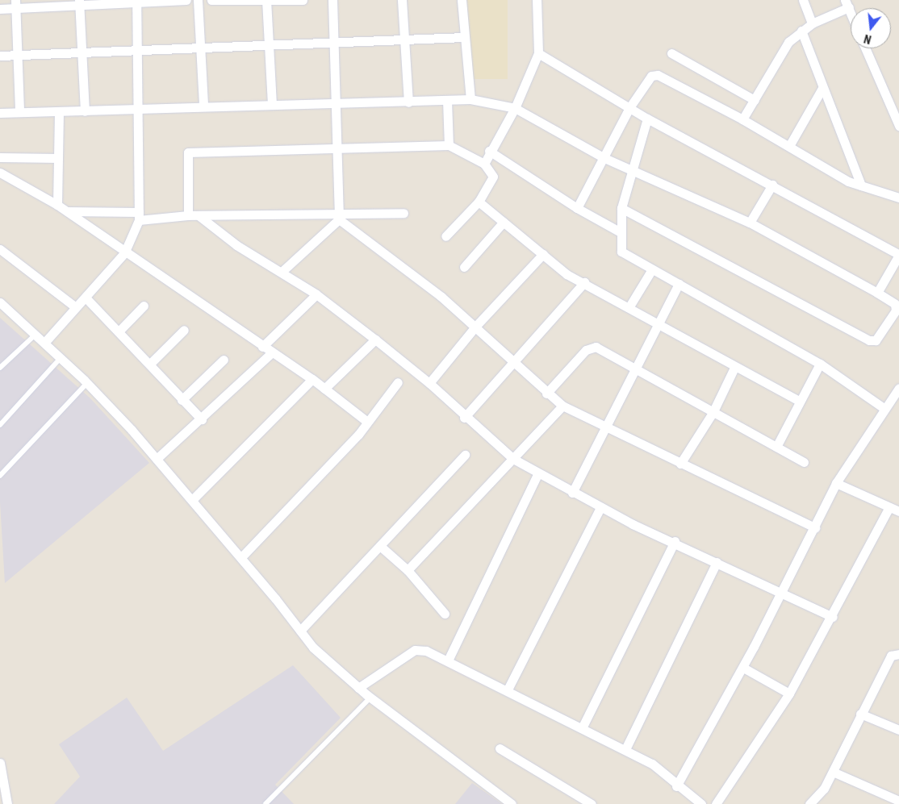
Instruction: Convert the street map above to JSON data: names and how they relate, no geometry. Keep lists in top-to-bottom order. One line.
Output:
{"north":"bottom"}
